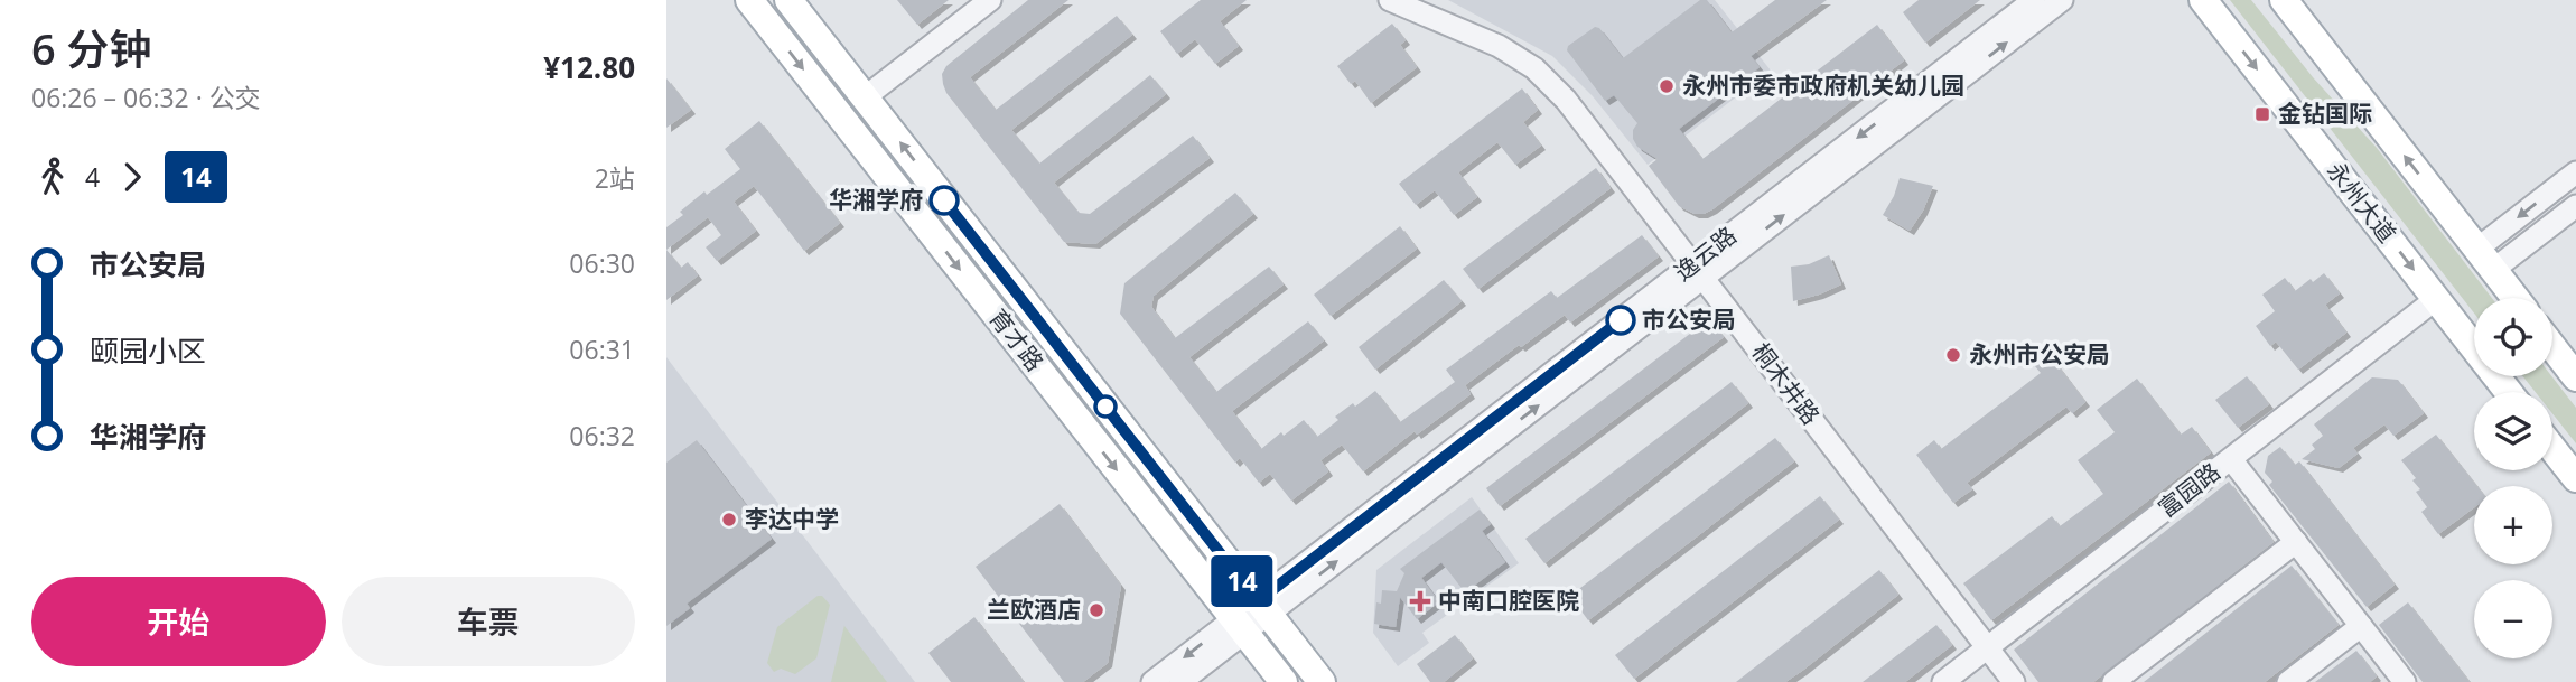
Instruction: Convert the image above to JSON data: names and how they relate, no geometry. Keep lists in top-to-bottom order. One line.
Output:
{"streets":{"main road":["永州大道","育才路"],"street":["逸云路","桐木井路","富园路"]},"crossings":[["永州大道","富园路"],["逸云路","育才路"],["逸云路","桐木井路"],["桐木井路","富园路"]],"places":{"other":["永州市委市政府机关幼儿园","华湘学府","市公安局","永州市公安局","李达中学","兰欧酒店"],"transit":["金钻国际"],"health":["中南口腔医院"]},"lines":["bus line 14"],"page":{"heading":["6 分钟","06:26 – 06:32 · 公交","¥12.80"],"on_map":"14","legs":["4","14","2站"],"list":[{"name":"市公安局","value":"06:30"},{"name":"颐园小区","value":"06:31"},{"name":"华湘学府","value":"06:32"}],"map_buttons":["+","−"],"buttons":["开始","车票"]}}
